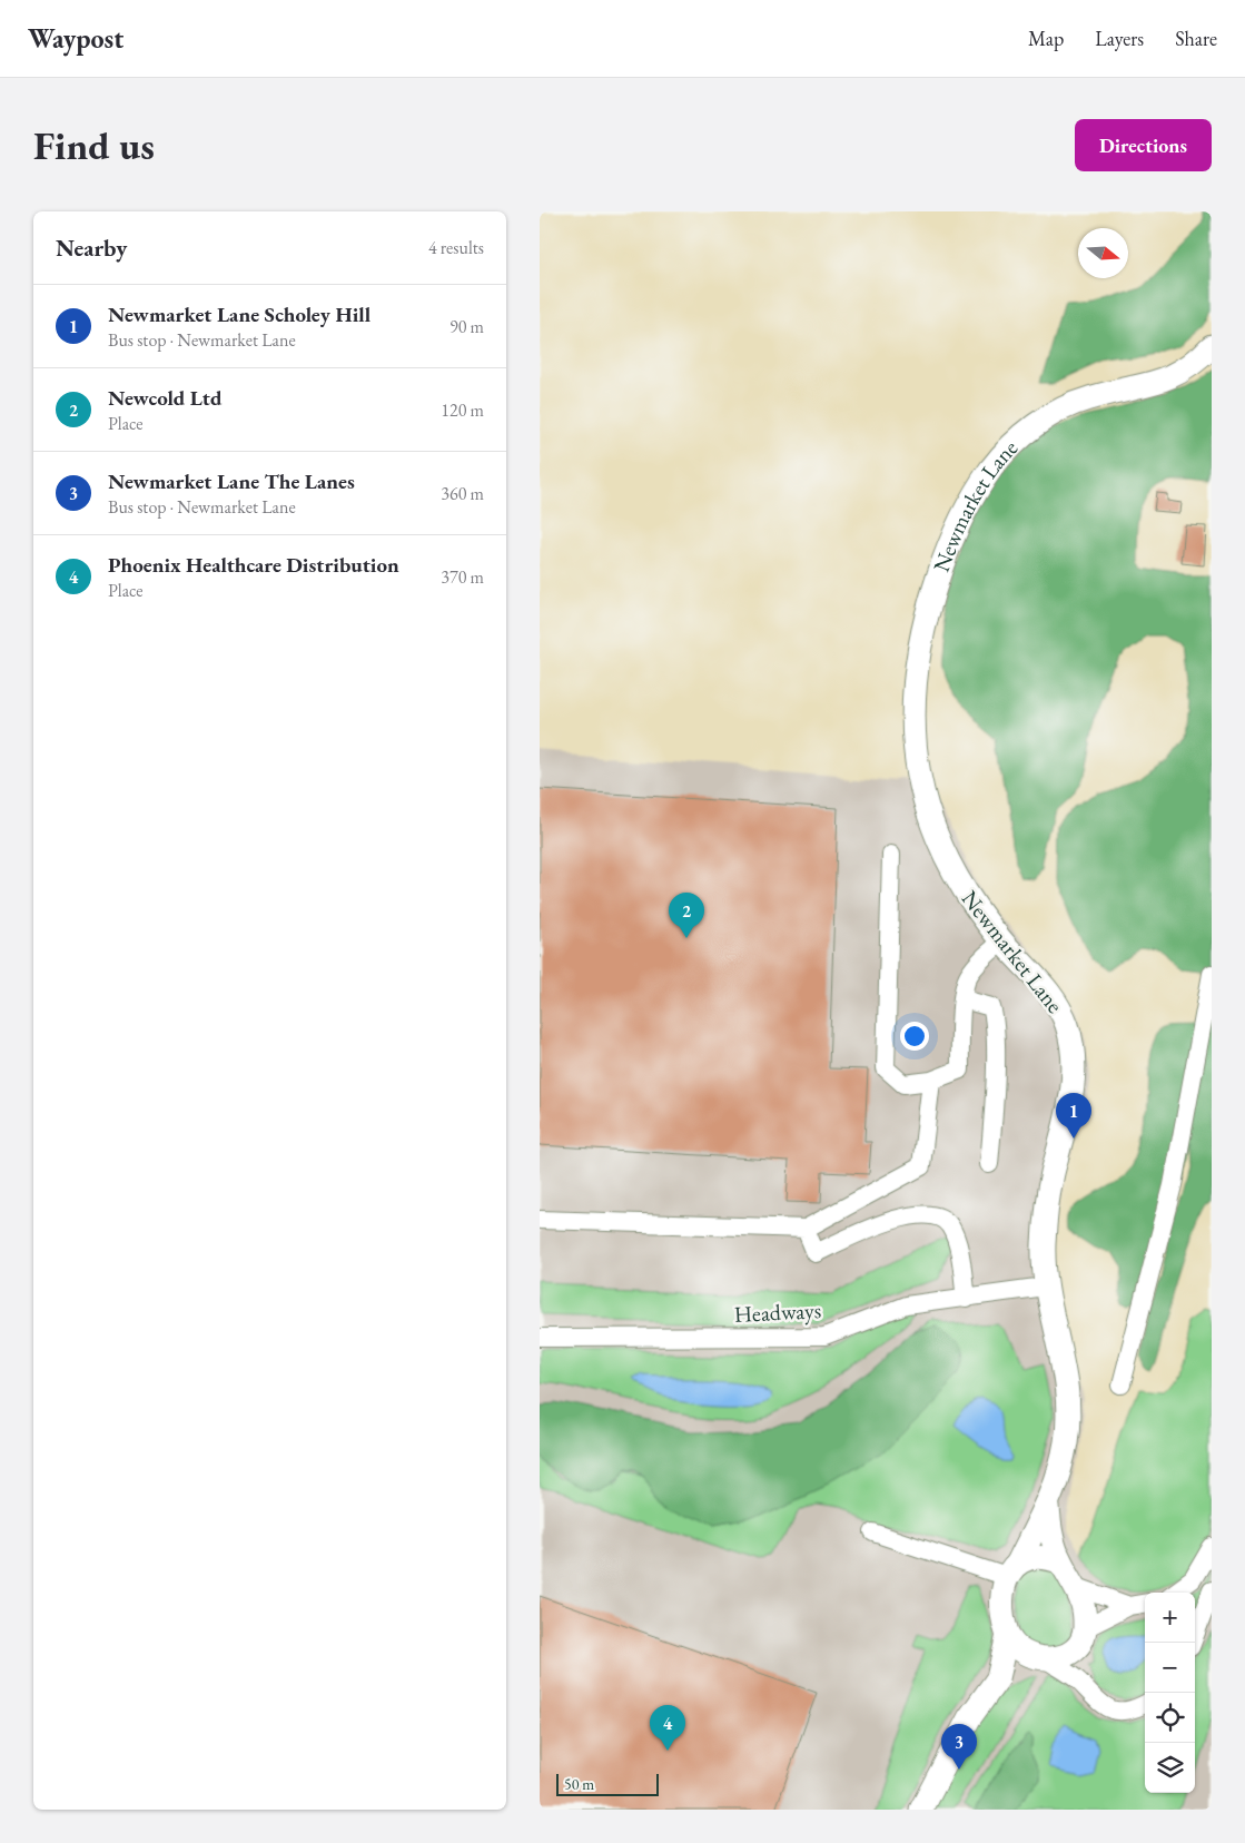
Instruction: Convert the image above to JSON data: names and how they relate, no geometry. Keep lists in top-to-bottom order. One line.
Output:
{"streets":{"main road":["Newmarket Lane"],"street":["Headways"]},"crossings":[["Newmarket Lane","Headways"]],"scale_bar":"50 m","north":"right","page":{"header":"Waypost","nav":["Map","Layers","Share"],"buttons":"Directions","title":"Find us","heading":["Nearby","4 results"],"list":[{"mark":"1","name":"Newmarket Lane Scholey Hill","note":"Bus stop · Newmarket Lane","value":"90 m"},{"mark":"2","name":"Newcold Ltd","note":"Place","value":"120 m"},{"mark":"3","name":"Newmarket Lane The Lanes","note":"Bus stop · Newmarket Lane","value":"360 m"},{"mark":"4","name":"Phoenix Healthcare Distribution","note":"Place","value":"370 m"}],"pins":["2","1","4","3"],"map_buttons":["+","−"],"scale":"50 m"}}
